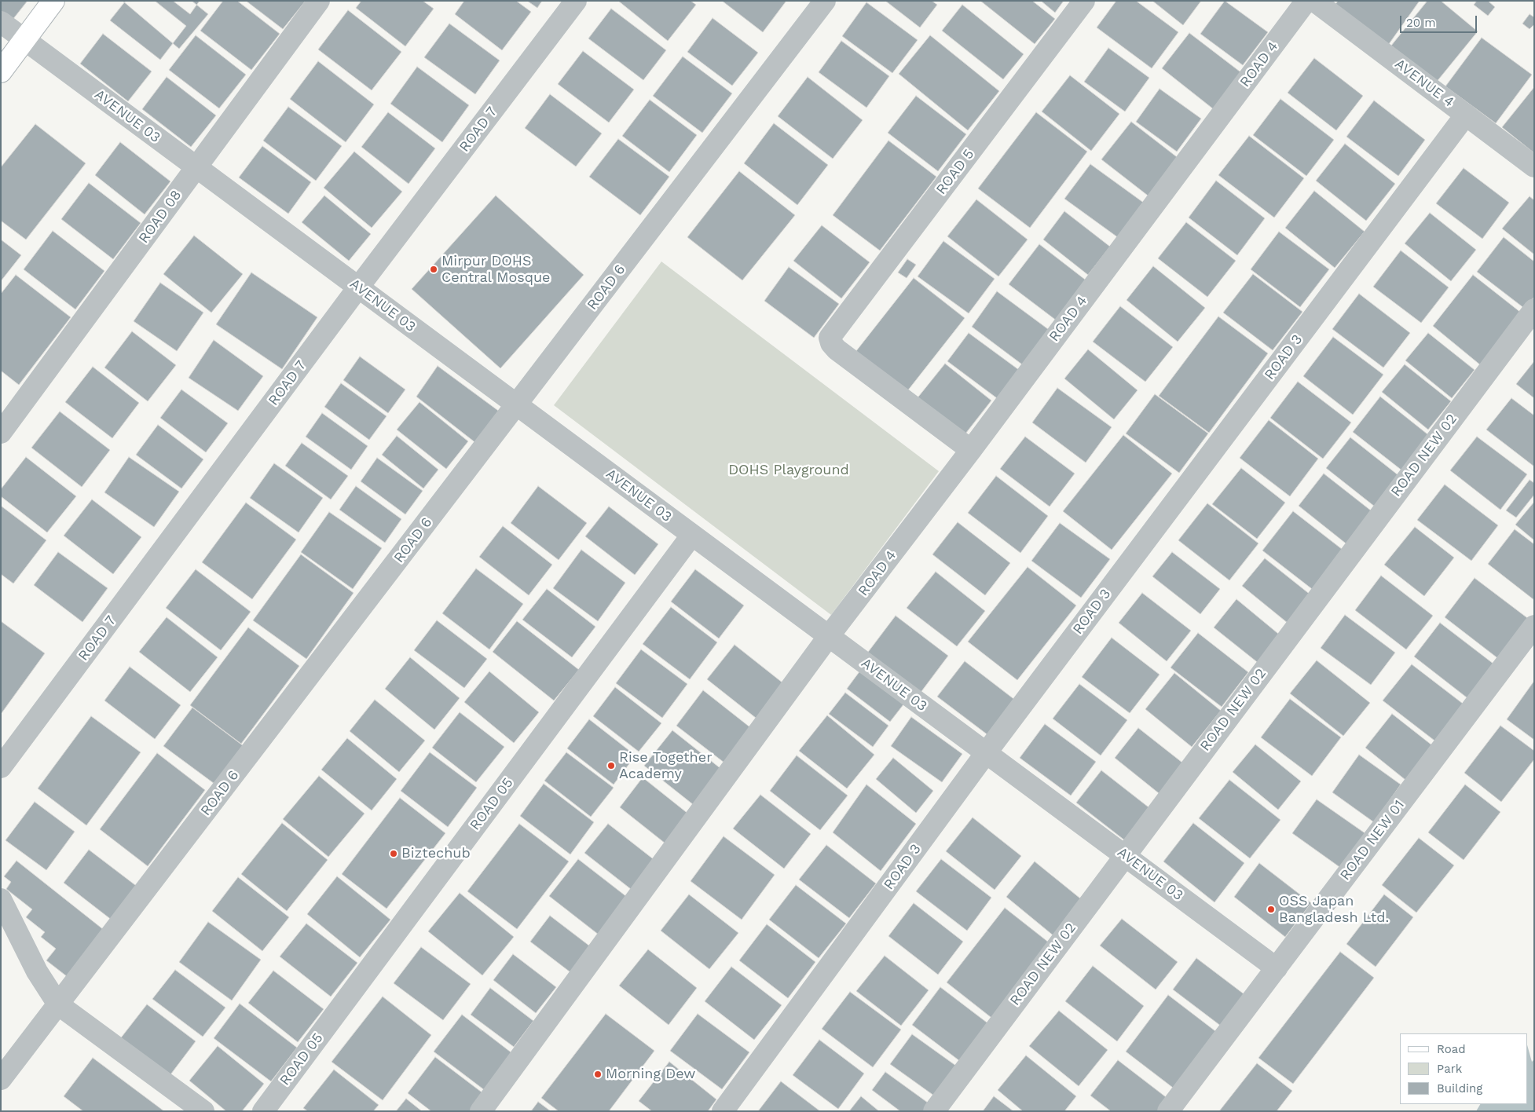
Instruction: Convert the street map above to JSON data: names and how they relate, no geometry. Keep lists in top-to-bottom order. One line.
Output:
{"streets":{"street":["ROAD 4","AVENUE 4","AVENUE 03","ROAD 7","ROAD 5","ROAD 08","ROAD 6","ROAD 3","ROAD NEW 02","ROAD 05","ROAD NEW 01"]},"crossings":[["ROAD 4","AVENUE 03"],["ROAD 4","ROAD 5"],["AVENUE 4","ROAD 3"],["AVENUE 03","ROAD 7"],["AVENUE 03","ROAD 08"],["AVENUE 03","ROAD 6"],["AVENUE 03","ROAD 3"],["AVENUE 03","ROAD NEW 02"],["AVENUE 03","ROAD 05"],["AVENUE 03","ROAD NEW 01"]],"parks":["DOHS Playground"],"places":["Mirpur DOHS Central Mosque","Rise Together Academy","Biztechub","OSS Japan Bangladesh Ltd.","Morning Dew"],"legend":["Road","Park","Building"],"scale_bar":"20 m"}
